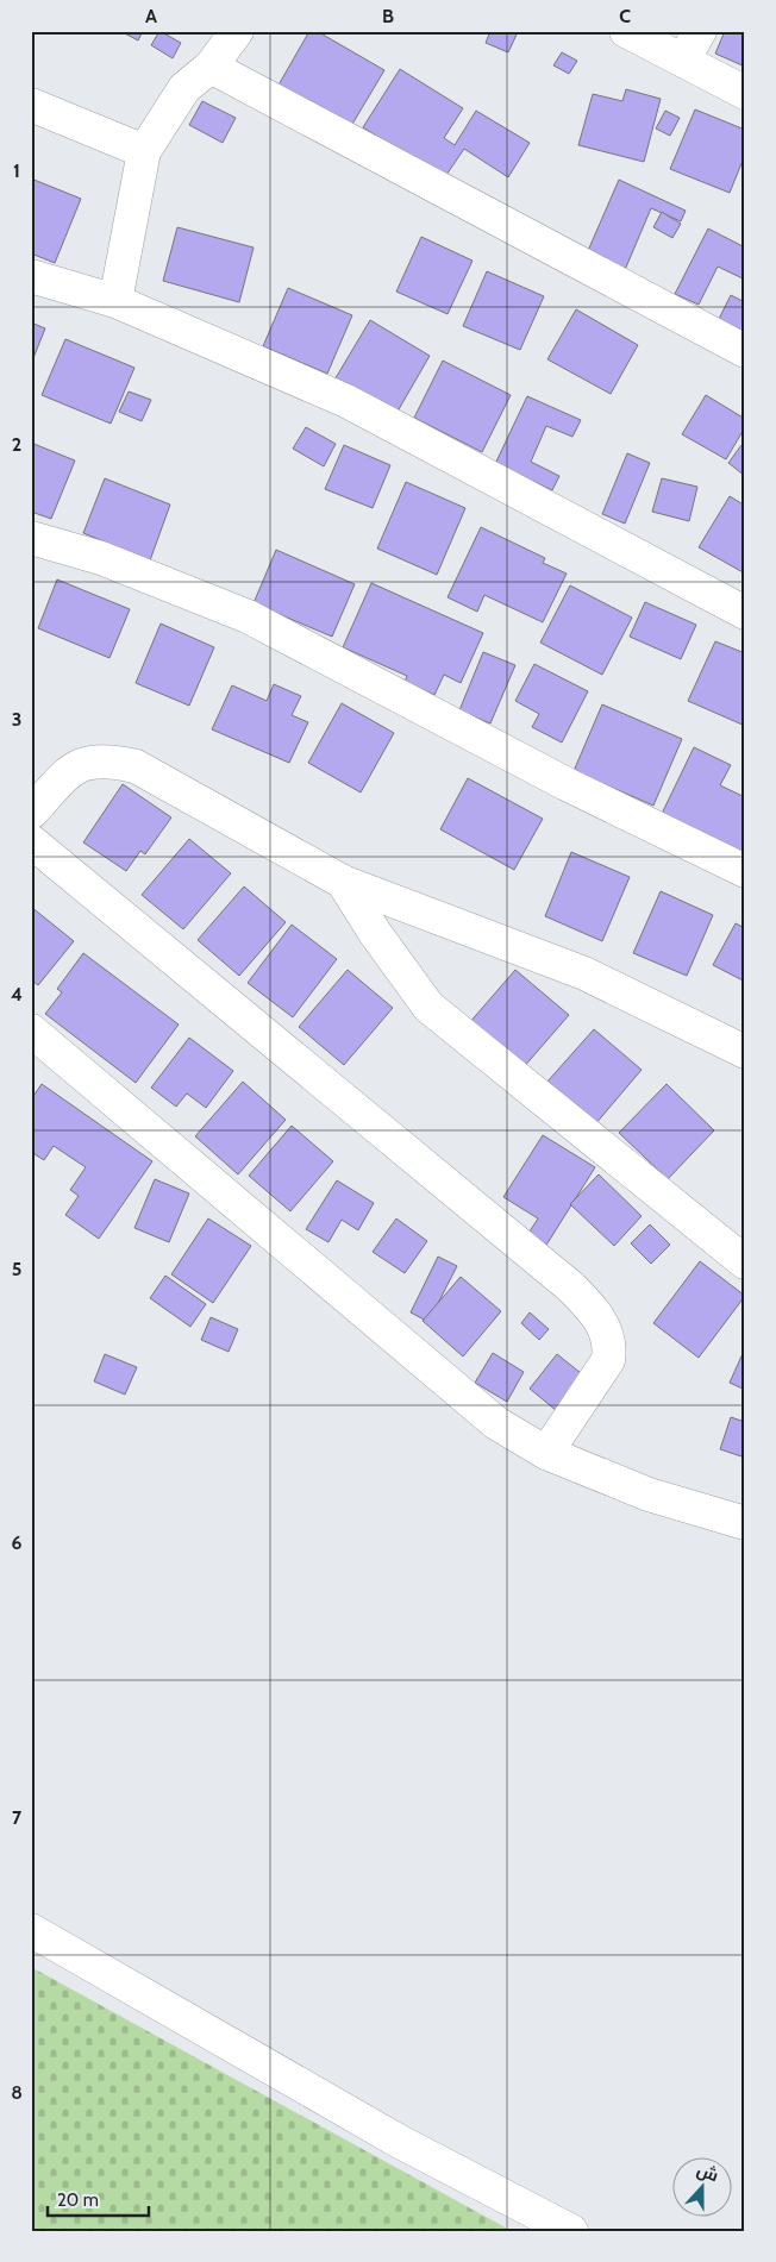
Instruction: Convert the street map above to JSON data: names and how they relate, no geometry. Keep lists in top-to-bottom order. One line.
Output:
{"scale_bar":"20 m","north":"top","grid":{"columns":["A","B","C"],"rows":["1","2","3","4","5","6","7","8"]}}
